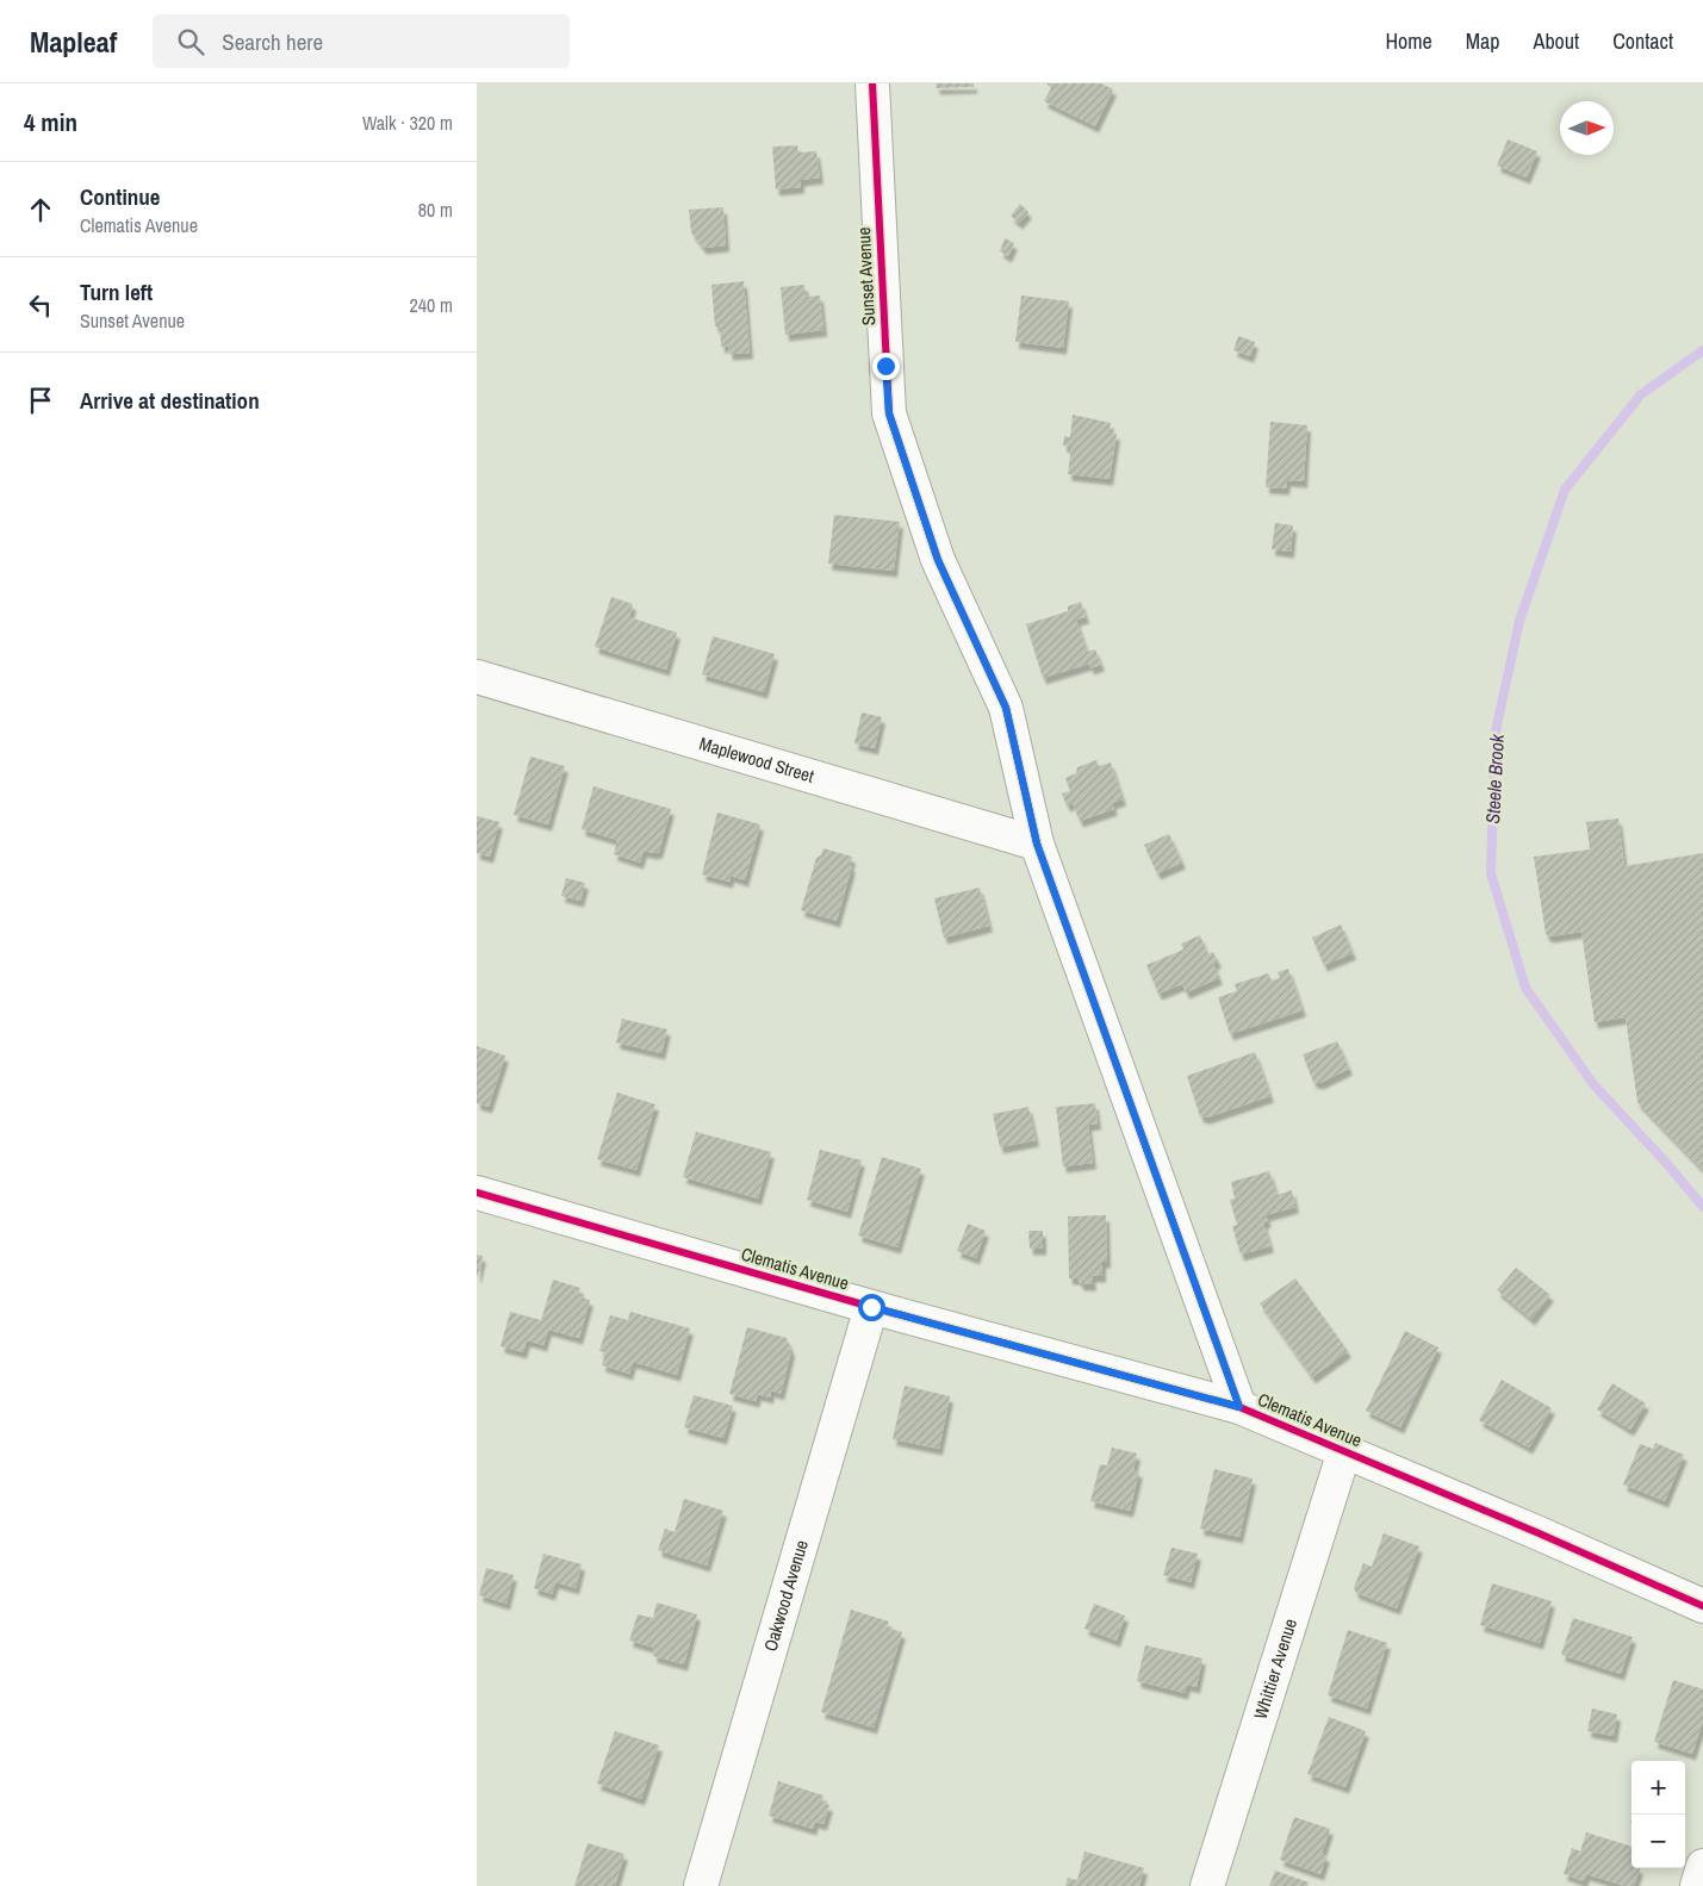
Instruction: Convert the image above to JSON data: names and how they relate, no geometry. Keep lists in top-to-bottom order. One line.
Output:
{"streets":{"street":["Sunset Avenue","Maplewood Street","Clematis Avenue","Oakwood Avenue","Whittier Avenue"]},"crossings":[["Sunset Avenue","Maplewood Street"],["Sunset Avenue","Clematis Avenue"],["Clematis Avenue","Oakwood Avenue"],["Clematis Avenue","Whittier Avenue"]],"water":["Steele Brook"],"north":"right","page":{"header":"Mapleaf","search":"Search here","nav":["Home","Map","About","Contact"],"heading":["4 min","Walk · 320 m"],"list":[["Continue","Clematis Avenue","80 m"],["Turn left","Sunset Avenue","240 m"],"Arrive at destination"],"map_buttons":["+","−"]}}
